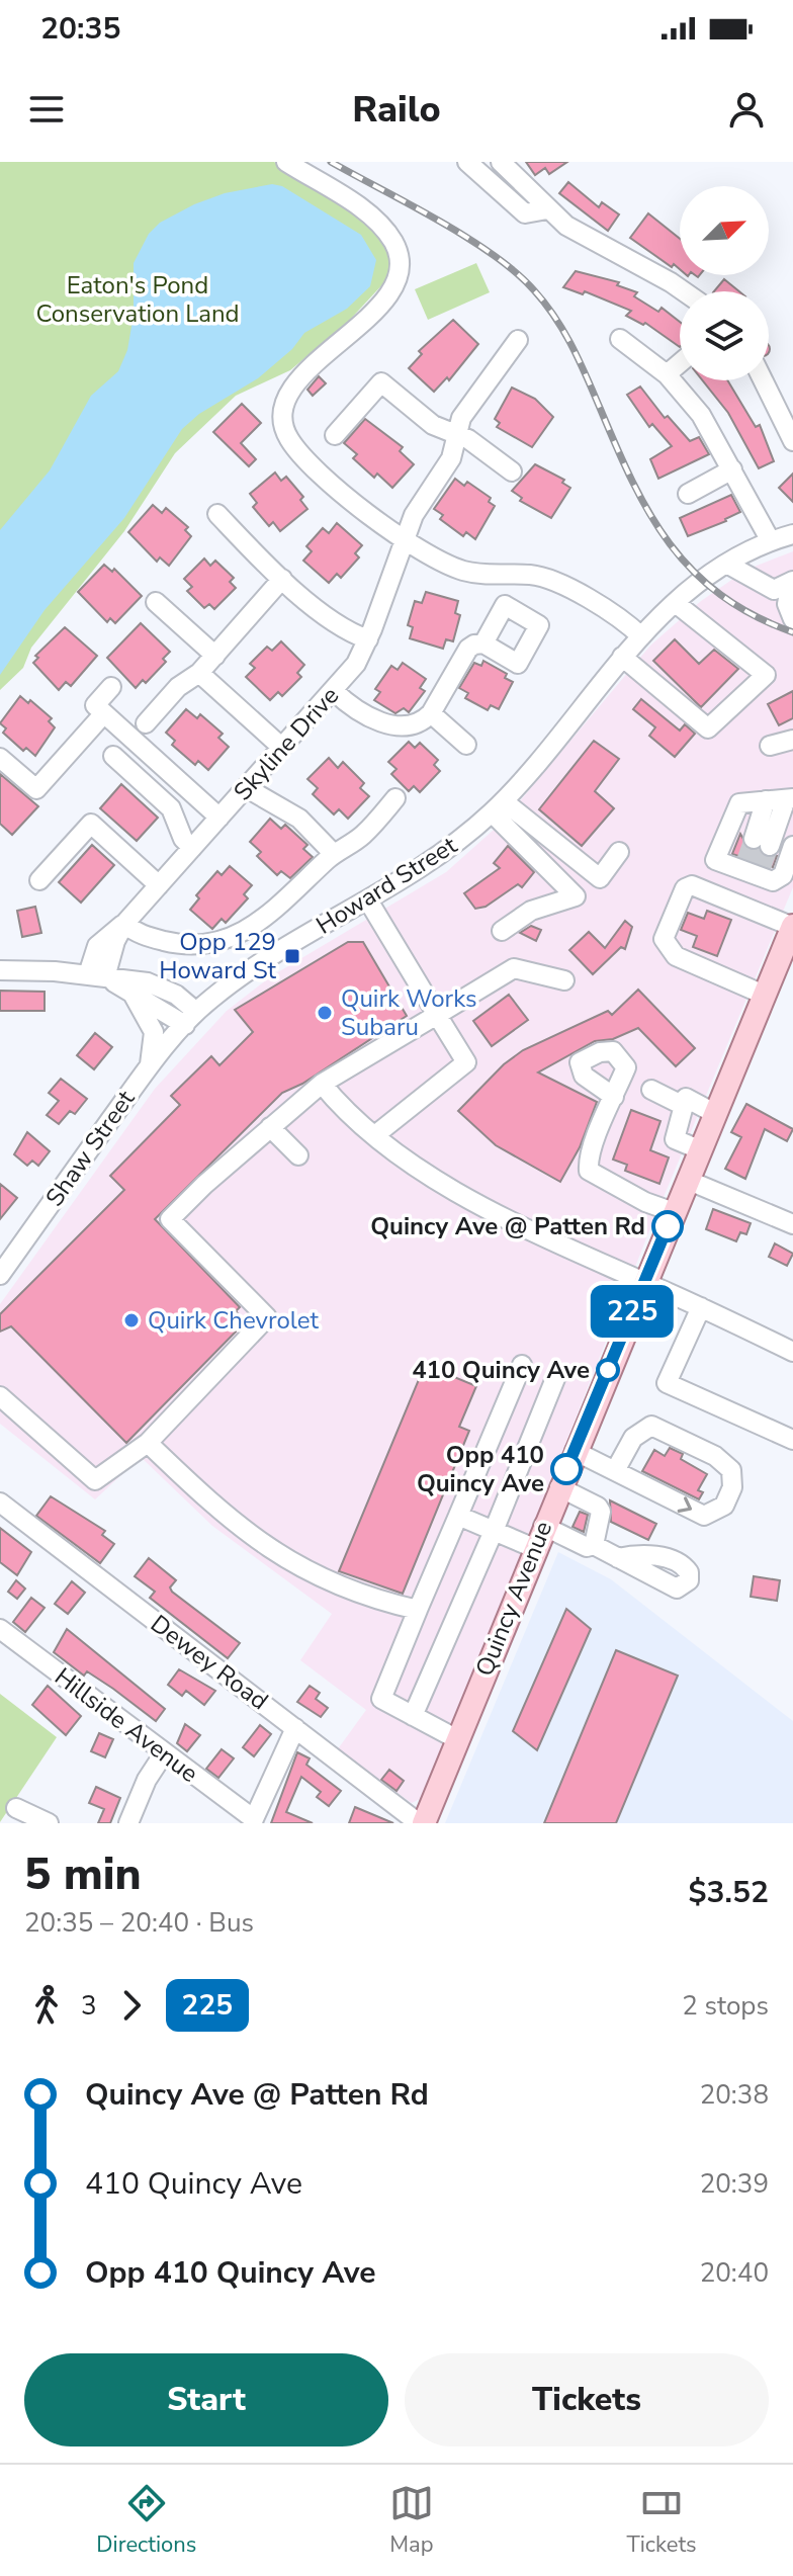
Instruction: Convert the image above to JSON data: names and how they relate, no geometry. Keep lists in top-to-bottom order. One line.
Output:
{"streets":{"main road":["Quincy Avenue"],"street":["Skyline Drive","Howard Street","Shaw Street","Dewey Road","Hillside Avenue"]},"crossings":[["Howard Street","Shaw Street"],["Quincy Avenue","Dewey Road"]],"parks":["Eaton's Pond Conservation Land"],"places":{"transit":["Opp 129 Howard St"],"other":["Quirk Works Subaru","Quincy Ave @ Patten Rd","Quirk Chevrolet","410 Quincy Ave","Opp 410 Quincy Ave"]},"lines":["bus line 225"],"north":"top right","page":{"status":"20:35","header":"Railo","on_map":"225","heading":["5 min","20:35 – 20:40 · Bus","$3.52"],"legs":["3","225","2 stops"],"list":[{"name":"Quincy Ave @ Patten Rd","value":"20:38"},{"name":"410 Quincy Ave","value":"20:39"},{"name":"Opp 410 Quincy Ave","value":"20:40"}],"buttons":["Start","Tickets"],"tabs":["Directions","Map","Tickets"]}}
